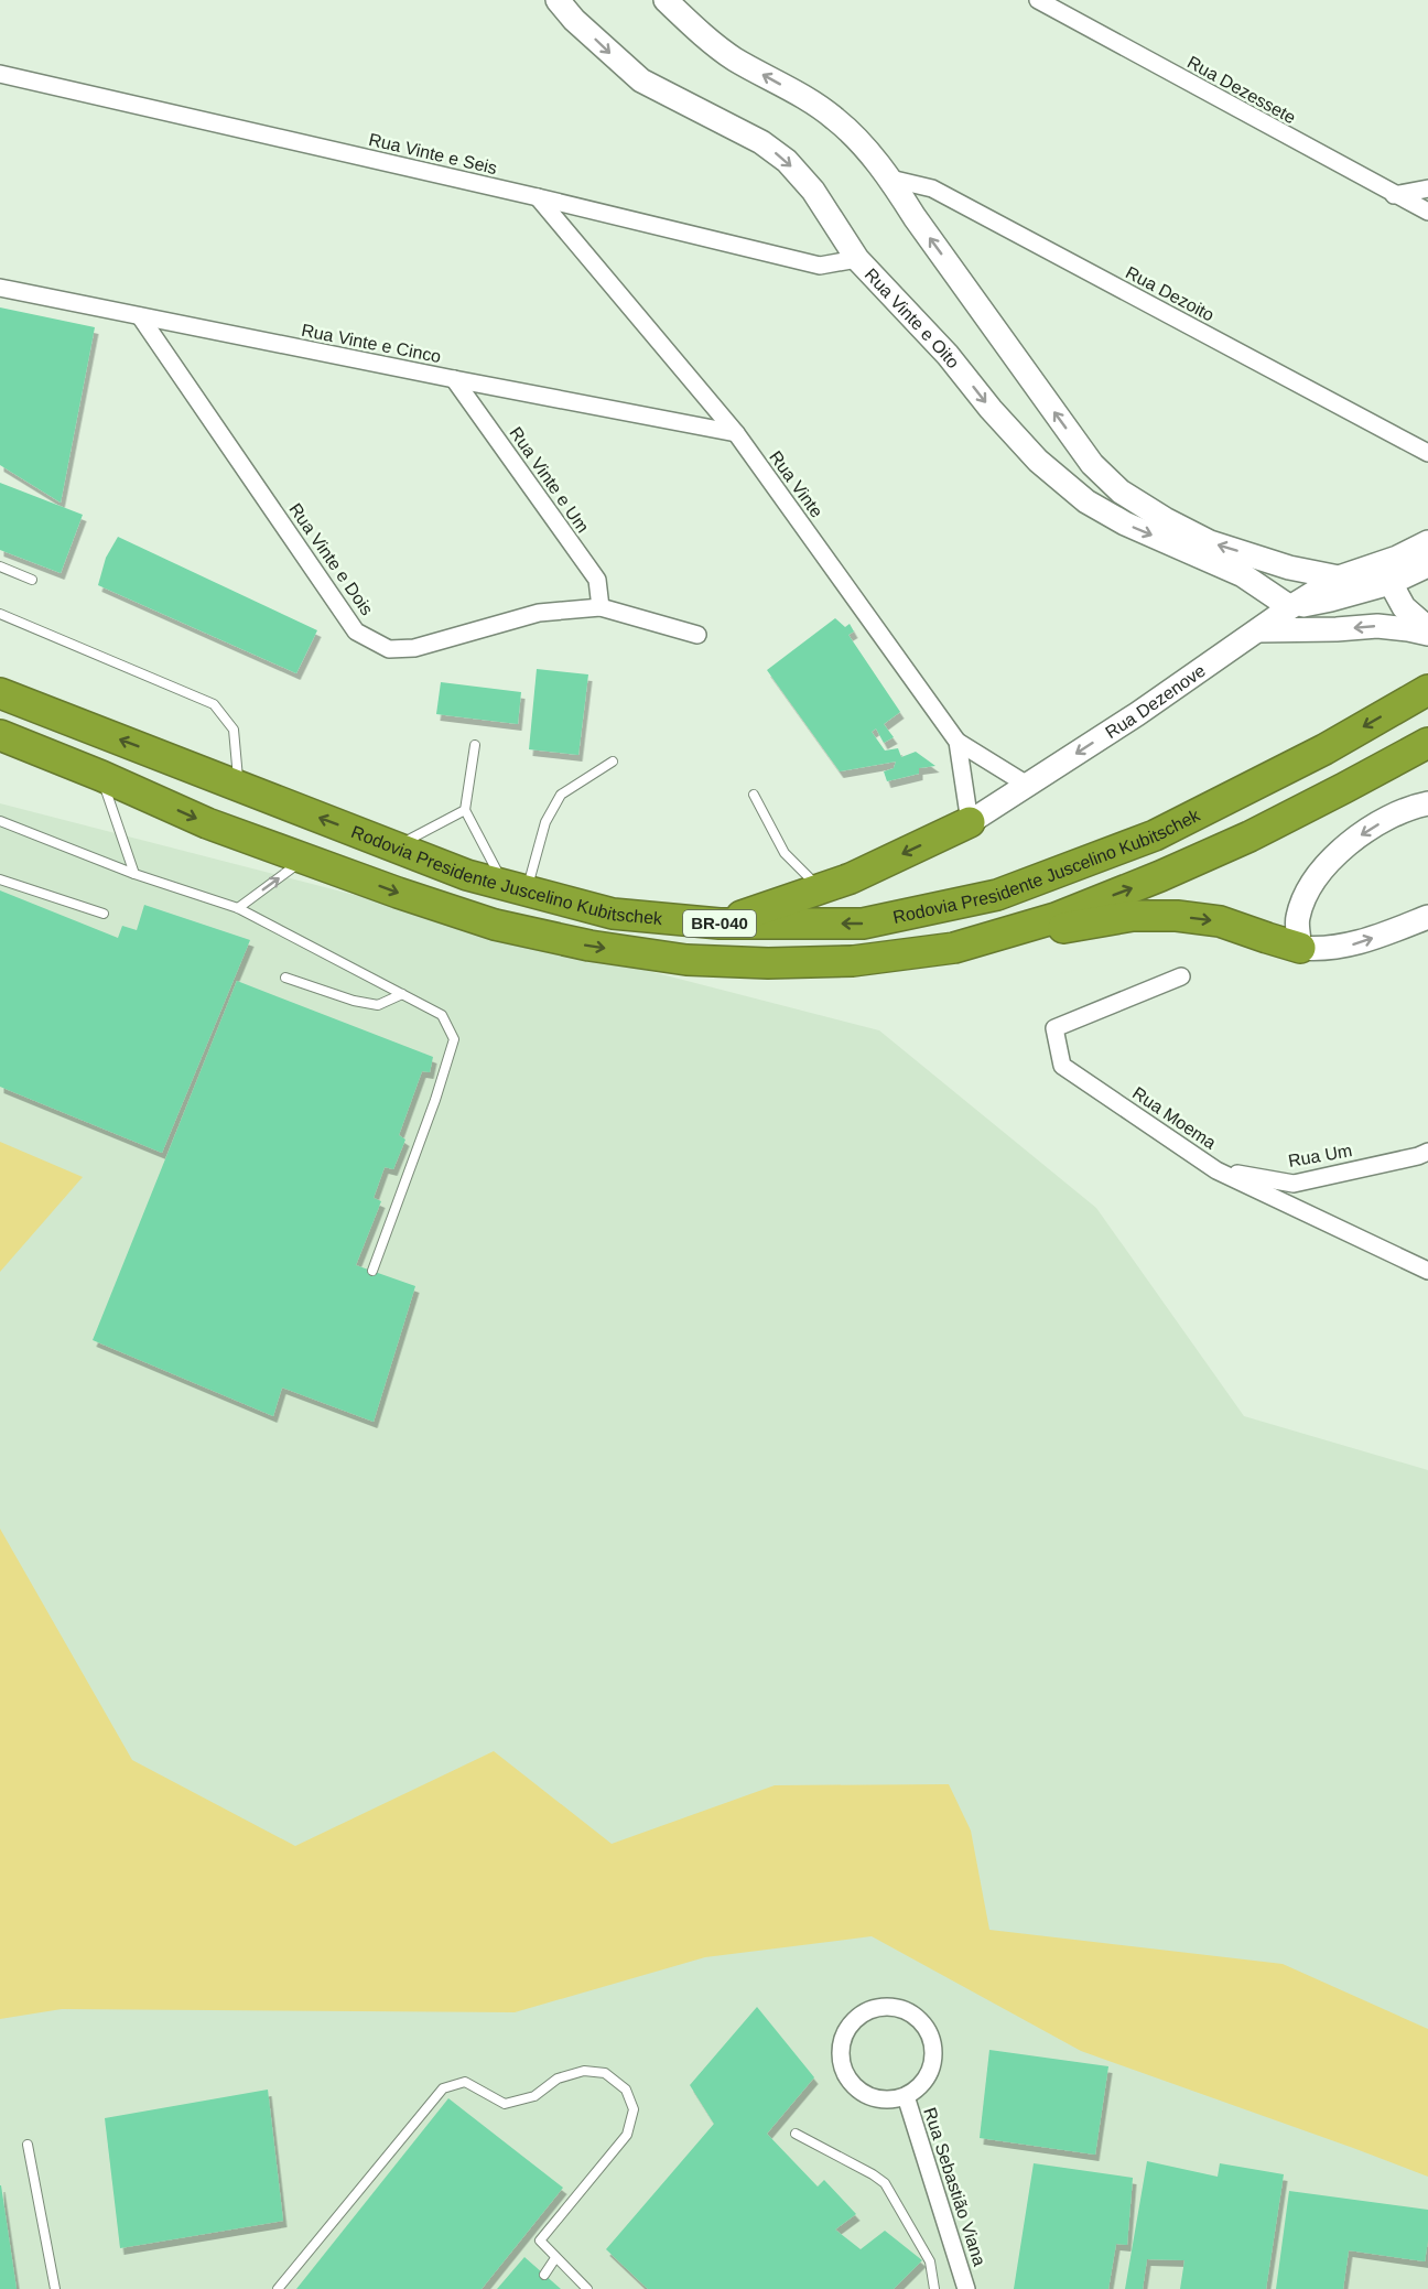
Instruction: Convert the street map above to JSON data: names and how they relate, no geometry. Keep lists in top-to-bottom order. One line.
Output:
{"streets":{"highway":["Rodovia Presidente Juscelino Kubitschek","BR-040"],"main road":["Rua Vinte e Oito","Rua Dezenove"],"street":["Rua Dezessete","Rua Vinte e Seis","Rua Dezoito","Rua Vinte e Cinco","Rua Vinte e Um","Rua Vinte","Rua Vinte e Dois","Rua Moema","Rua Um","Rua Sebastião Viana"]},"crossings":[["Rua Vinte e Seis","Rua Vinte e Oito"],["Rua Vinte e Seis","Rua Vinte"],["Rua Vinte e Oito","Rua Dezenove"],["Rua Vinte e Cinco","Rua Vinte e Um"],["Rua Vinte e Cinco","Rua Vinte"],["Rua Vinte e Cinco","Rua Vinte e Dois"],["Rua Vinte e Um","Rua Vinte e Dois"],["Rua Vinte","Rua Dezenove"],["Rua Moema","Rua Um"]],"one_way":["Rua Dezenove"]}
